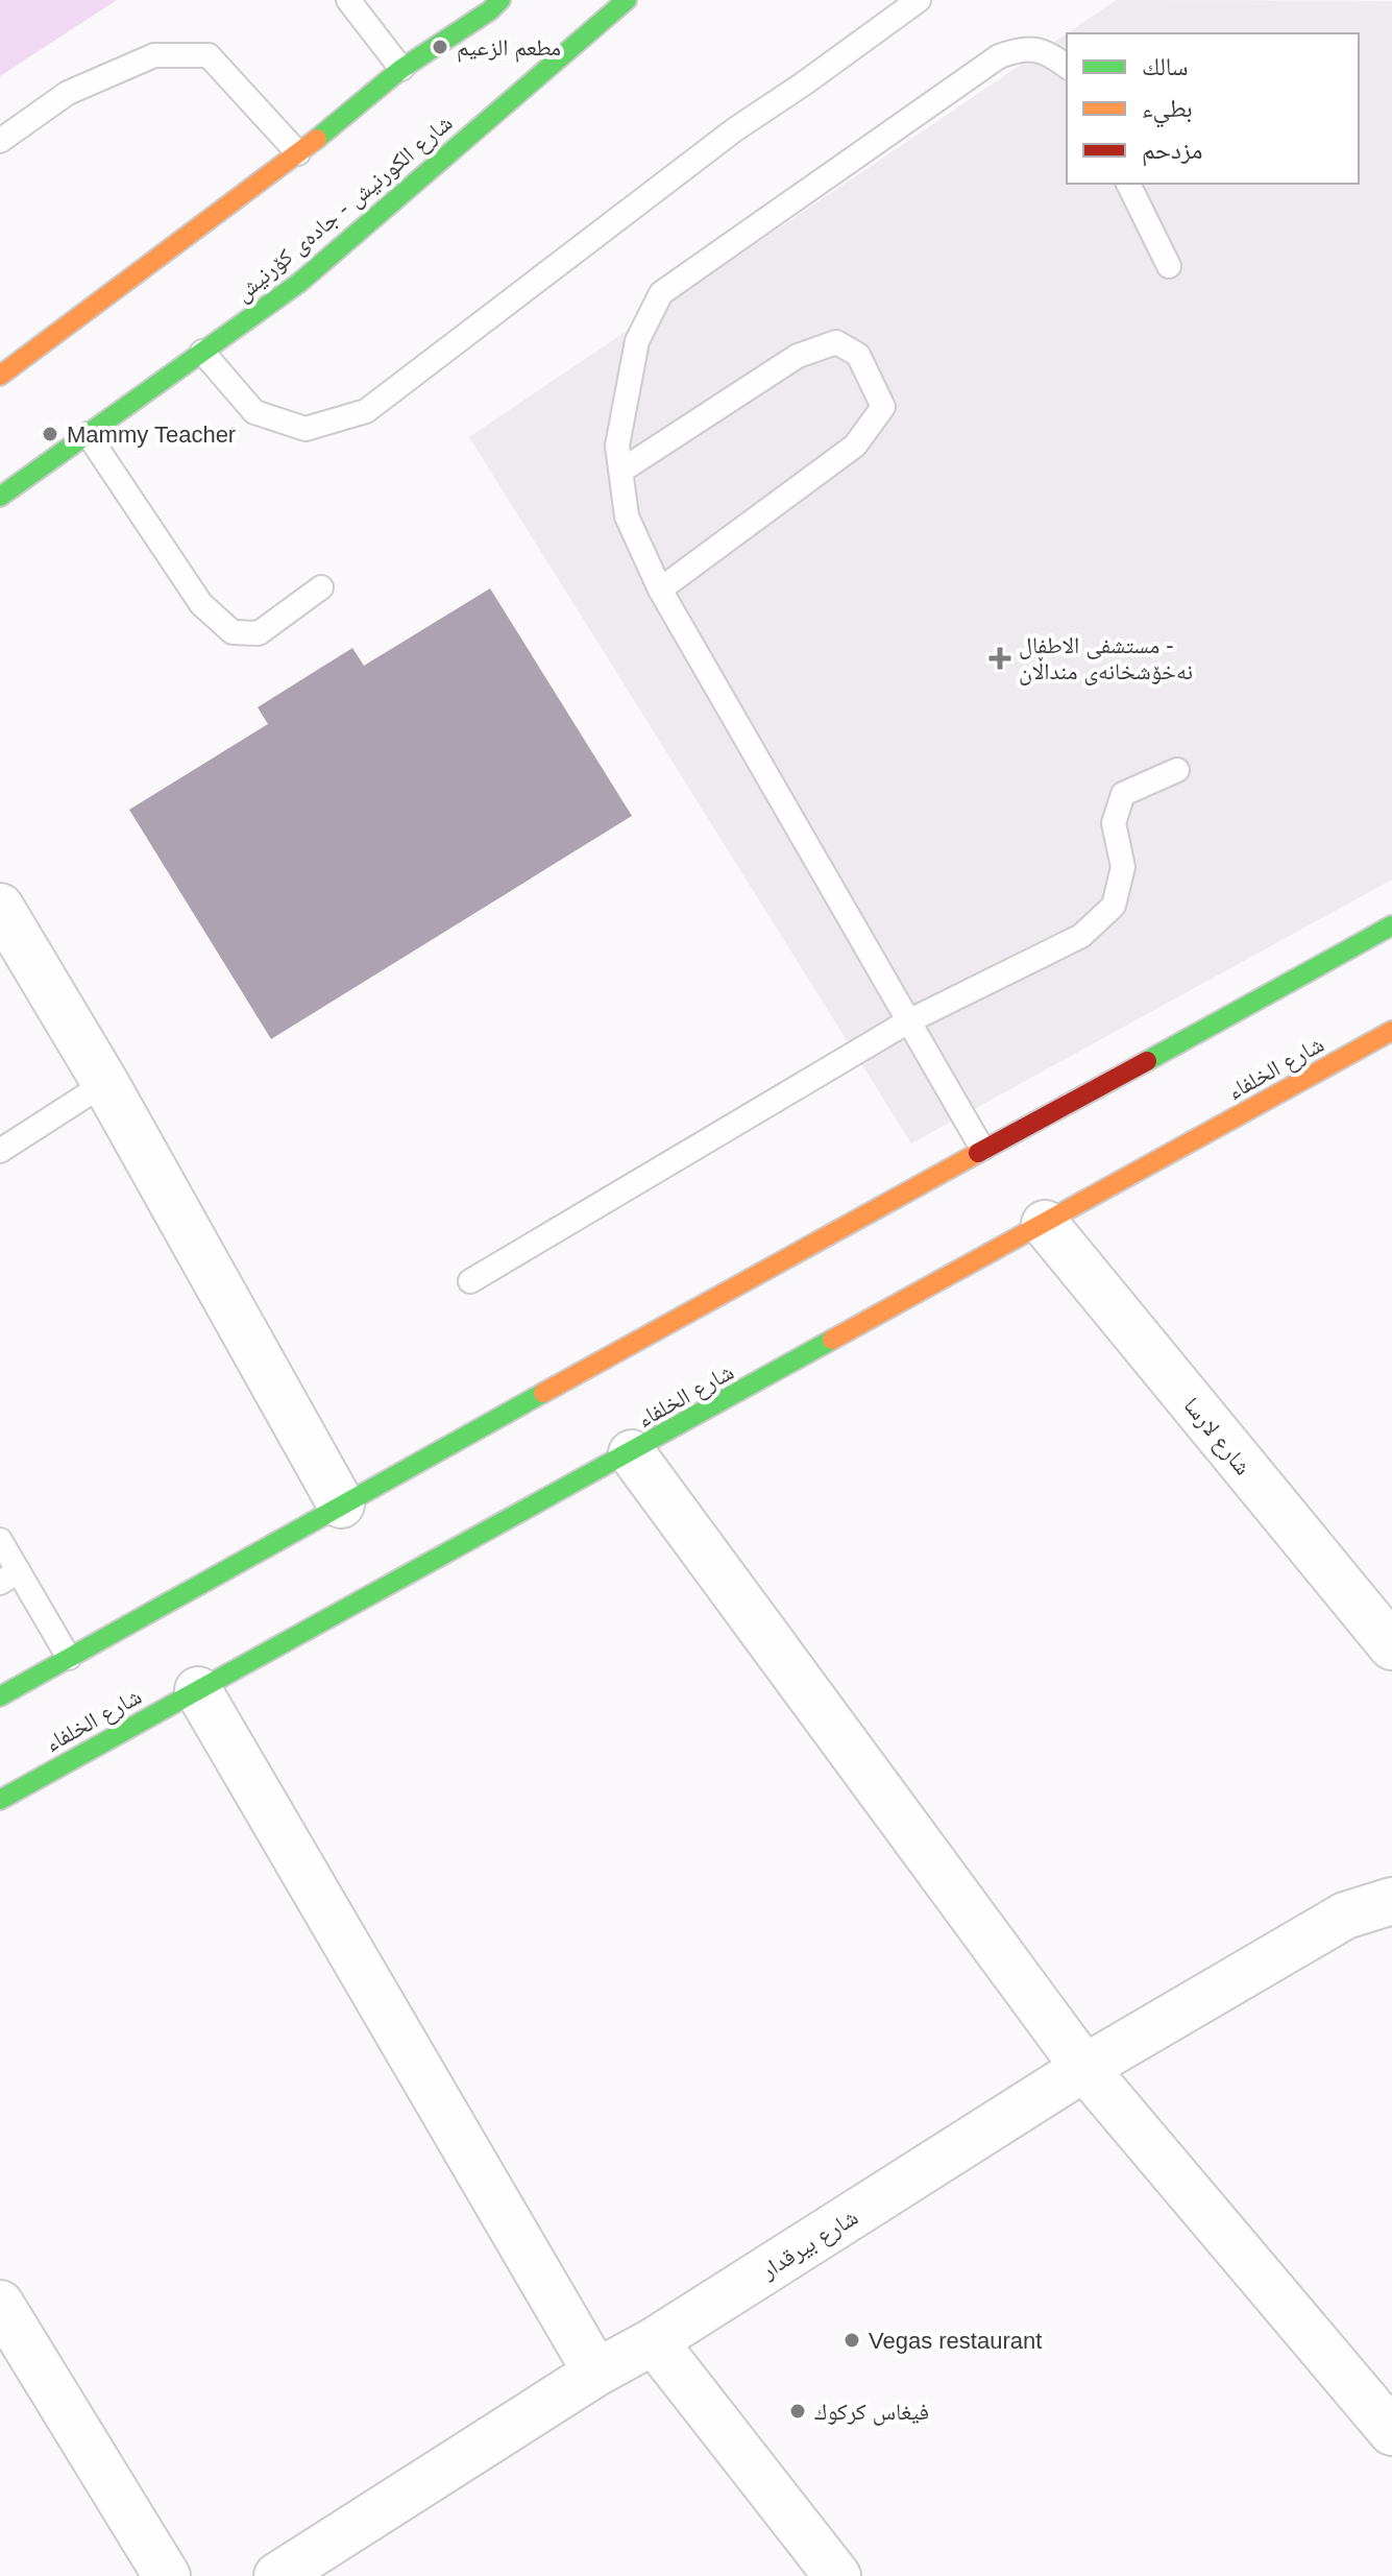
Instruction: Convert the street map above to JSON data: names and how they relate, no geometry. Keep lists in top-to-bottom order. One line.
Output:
{"streets":{"street":["شارع الكورنيش - جادەی کۆرنیش","شارع الخلفاء","شارع لارسا","شارع بيرقدار"]},"crossings":[["شارع الخلفاء","شارع لارسا"]],"places":{"other":["مطعم الزعيم","Mammy Teacher","Vegas restaurant","فيغاس كركوك"],"health":["مستشفى الاطفال - نەخۆشخانەی منداڵان"]},"legend":["سالك","بطيء","مزدحم"]}
